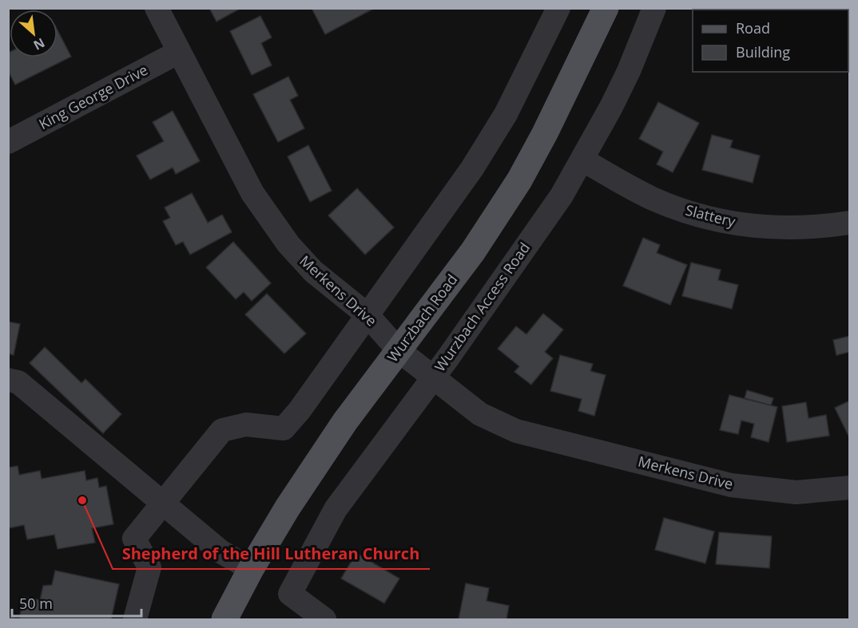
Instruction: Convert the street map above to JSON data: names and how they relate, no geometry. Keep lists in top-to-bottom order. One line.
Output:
{"streets":{"main road":["Wurzbach Road"],"street":["King George Drive","Slattery","Merkens Drive","Wurzbach Access Road"]},"crossings":[["King George Drive","Merkens Drive"],["Slattery","Wurzbach Access Road"],["Merkens Drive","Wurzbach Access Road"],["Merkens Drive","Wurzbach Road"]],"places":["Shepherd of the Hill Lutheran Church"],"legend":["Road","Building"],"scale_bar":"50 m","north":"bottom right"}
